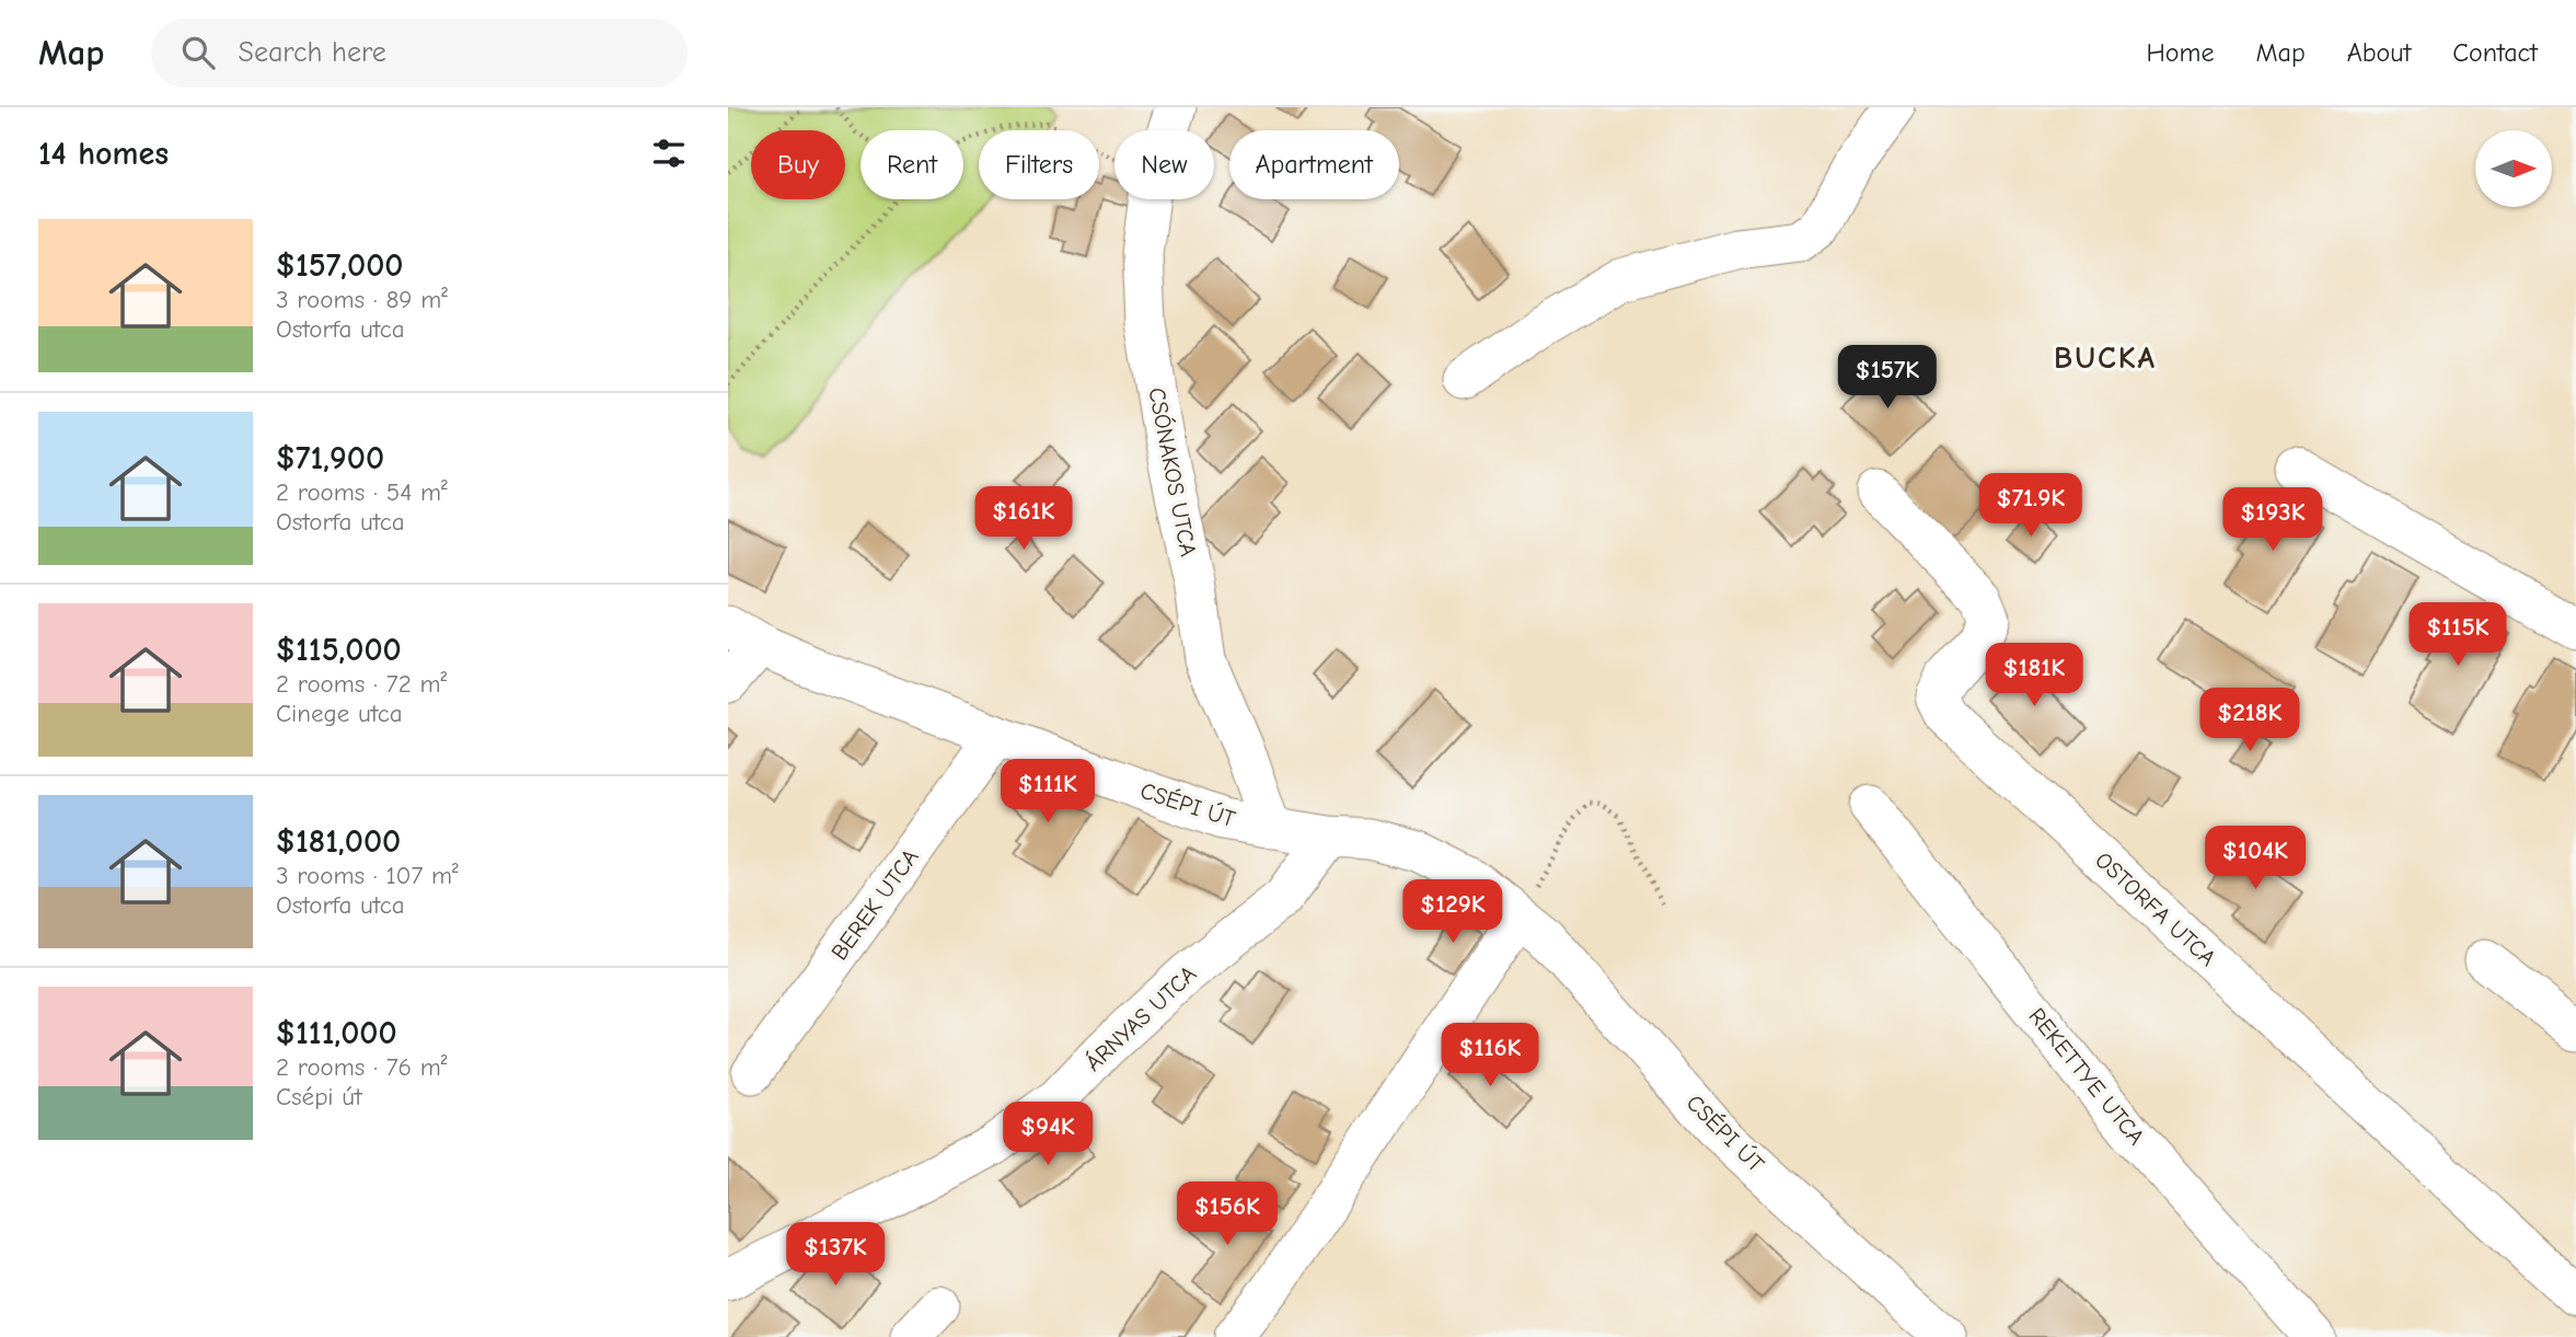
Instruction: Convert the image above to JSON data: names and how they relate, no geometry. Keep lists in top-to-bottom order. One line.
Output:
{"streets":{"street":["CSÓNAKOS UTCA","CSÉPI ÚT","BEREK UTCA","OSTORFA UTCA","ÁRNYAS UTCA","REKETTYE UTCA"]},"crossings":[["CSÓNAKOS UTCA","CSÉPI ÚT"],["CSÉPI ÚT","BEREK UTCA"],["CSÉPI ÚT","ÁRNYAS UTCA"]],"districts":["BUCKA"],"north":"right","page":{"header":"Map","search":"Search here","nav":["Home","Map","About","Contact"],"heading":"14 homes","chip":["Buy","Rent","Filters","New","Apartment"],"list":[{"name":"$157,000","note":"3 rooms · 89 m² · Ostorfa utca"},{"name":"$71,900","note":"2 rooms · 54 m² · Ostorfa utca"},{"name":"$115,000","note":"2 rooms · 72 m² · Cinege utca"},{"name":"$181,000","note":"3 rooms · 107 m² · Ostorfa utca"},{"name":"$111,000","note":"2 rooms · 76 m² · Csépi út"}],"price":["$157K","$71.9K","$161K","$193K","$115K","$181K","$218K","$111K","$104K","$129K","$116K","$94K","$156K","$137K"]}}
